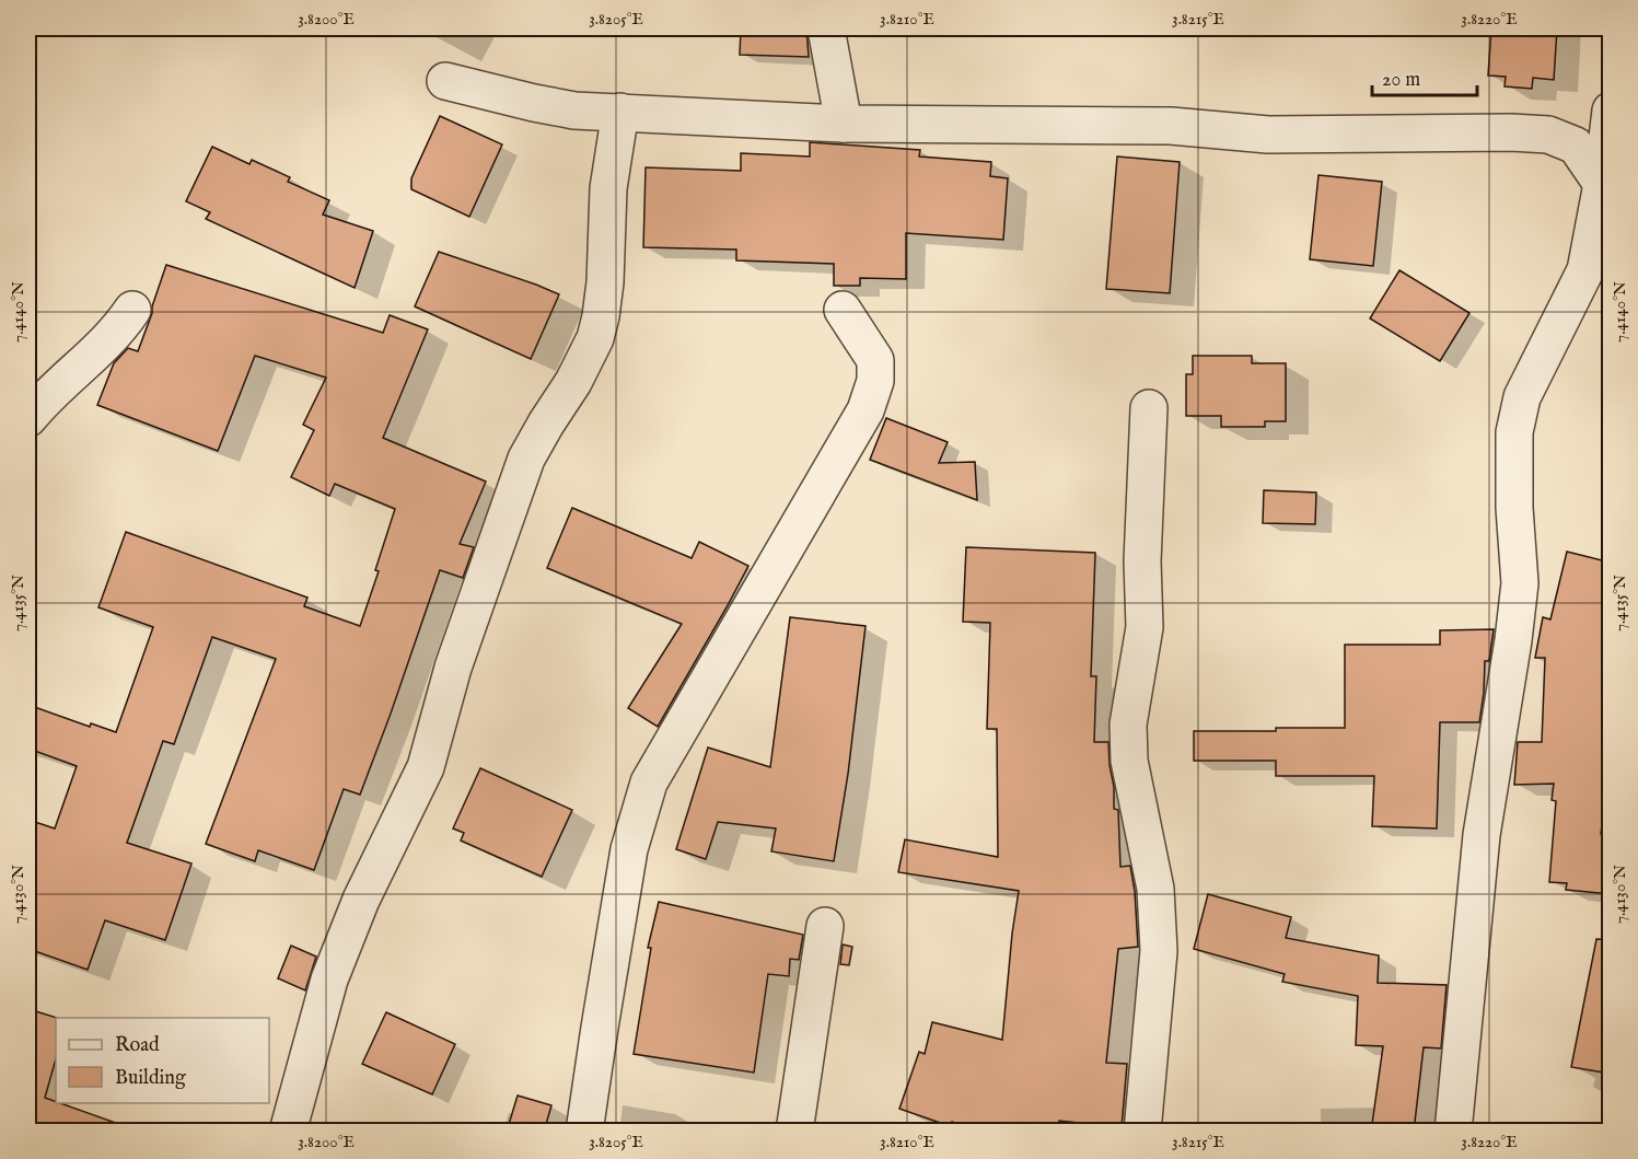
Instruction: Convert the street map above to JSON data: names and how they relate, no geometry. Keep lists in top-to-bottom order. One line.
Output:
{"legend":["Road","Building"],"scale_bar":"20 m","coordinates":["3.8200°E","3.8205°E","3.8210°E","3.8215°E","3.8220°E","7.4140°N","7.4135°N","7.4130°N"]}
